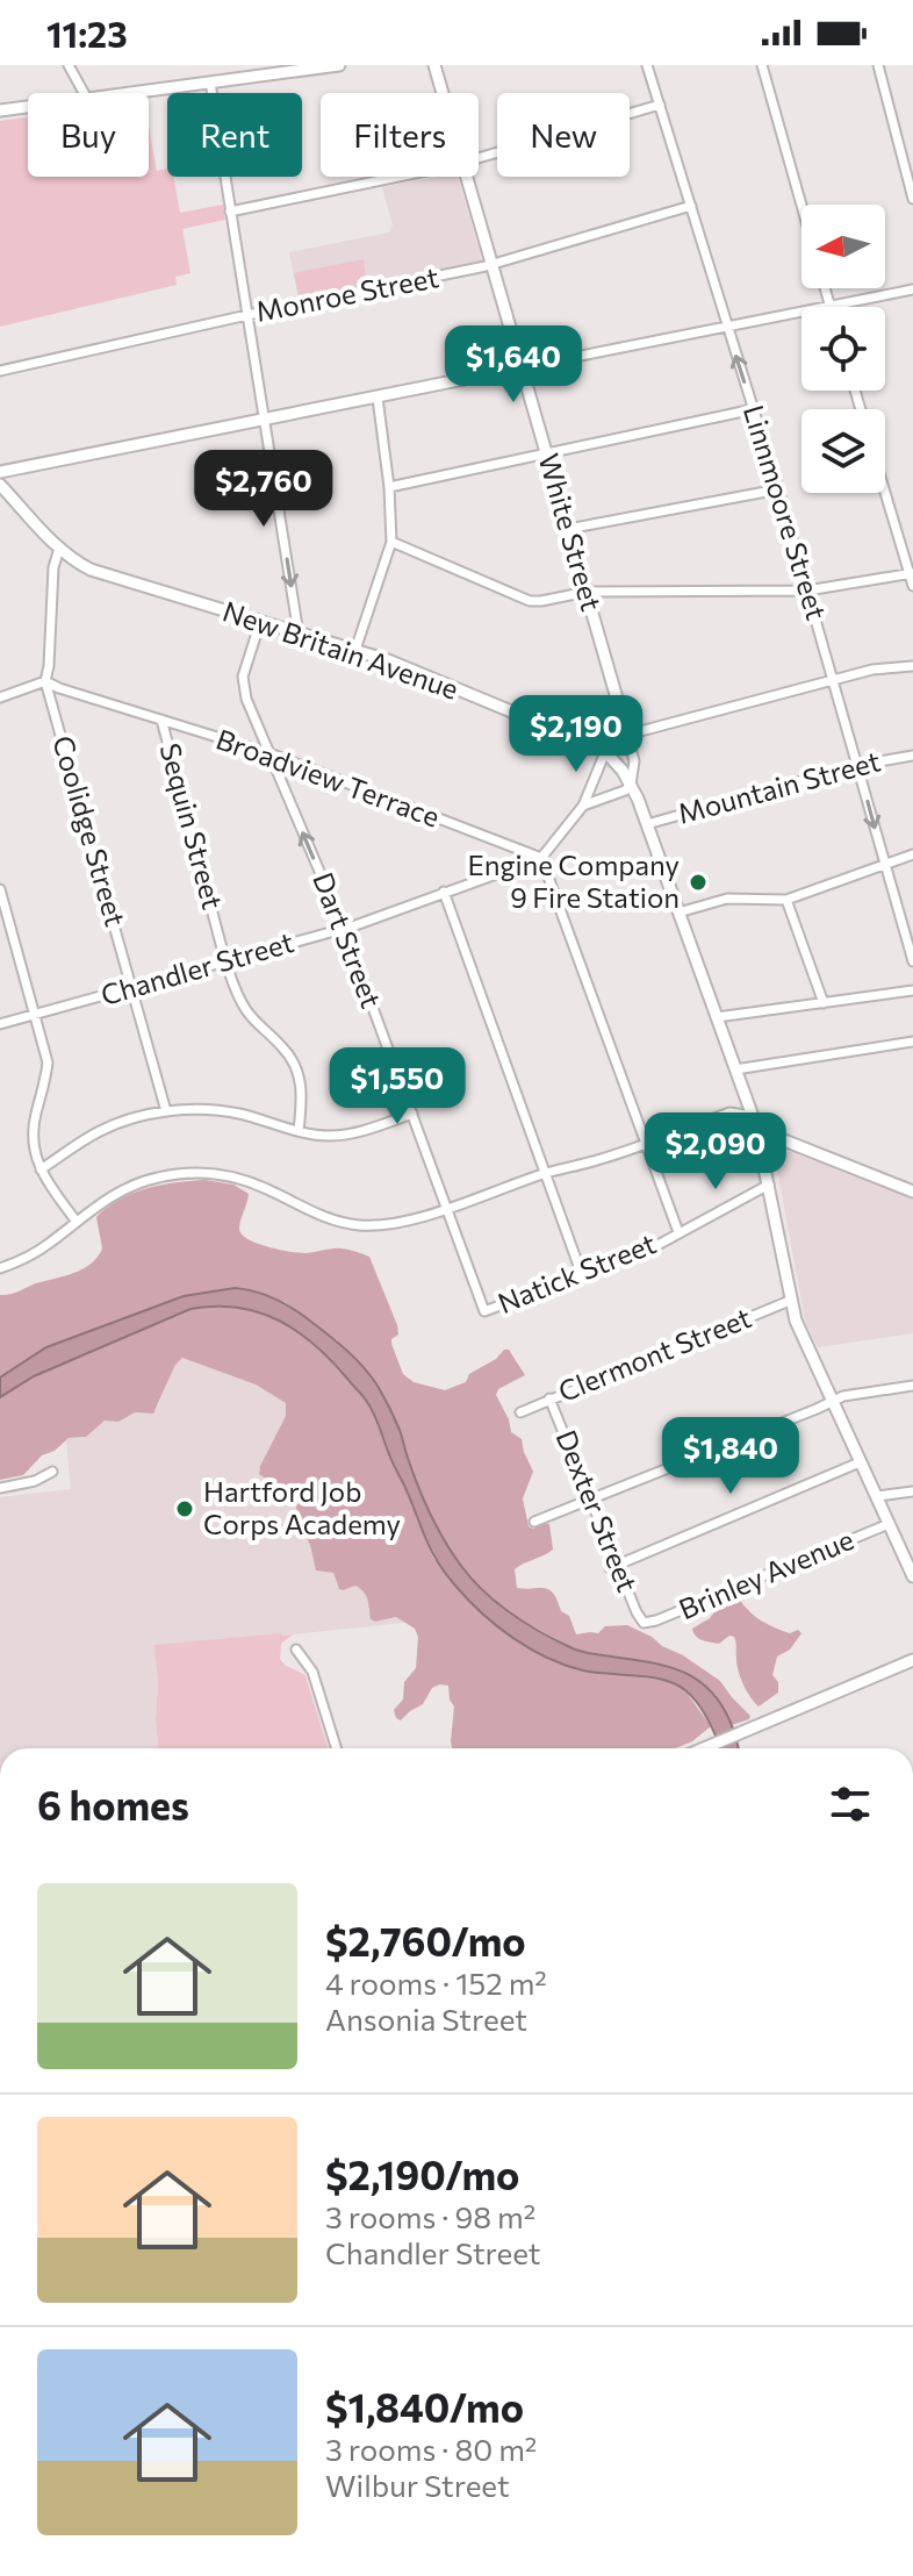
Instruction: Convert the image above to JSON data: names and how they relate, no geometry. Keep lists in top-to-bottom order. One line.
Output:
{"streets":{"main road":["White Street","New Britain Avenue"],"street":["Monroe Street","Linnmoore Street","Broadview Terrace","Mountain Street","Sequin Street","Coolidge Street","Dart Street","Chandler Street","Natick Street","Clermont Street","Dexter Street","Brinley Avenue"]},"crossings":[["Monroe Street","Linnmoore Street"],["Monroe Street","White Street"],["Linnmoore Street","Mountain Street"],["White Street","New Britain Avenue"],["New Britain Avenue","Mountain Street"],["New Britain Avenue","Coolidge Street"],["New Britain Avenue","Dart Street"],["New Britain Avenue","Natick Street"],["New Britain Avenue","Clermont Street"],["New Britain Avenue","Brinley Avenue"],["Broadview Terrace","Sequin Street"],["Broadview Terrace","Coolidge Street"],["Broadview Terrace","Dart Street"],["Broadview Terrace","Chandler Street"],["Sequin Street","Chandler Street"],["Coolidge Street","Chandler Street"],["Dart Street","Chandler Street"],["Dart Street","Natick Street"],["Clermont Street","Dexter Street"],["Dexter Street","Brinley Avenue"]],"places":["Engine Company 9 Fire Station","Hartford Job Corps Academy"],"north":"left","page":{"status":"11:23","chip":["Buy","Rent","Filters","New"],"price":["$1,640","$2,760","$2,190","$1,550","$2,090","$1,840"],"heading":"6 homes","list":[{"name":"$2,760/mo","note":"4 rooms · 152 m² · Ansonia Street"},{"name":"$2,190/mo","note":"3 rooms · 98 m² · Chandler Street"},{"name":"$1,840/mo","note":"3 rooms · 80 m² · Wilbur Street"}]}}
